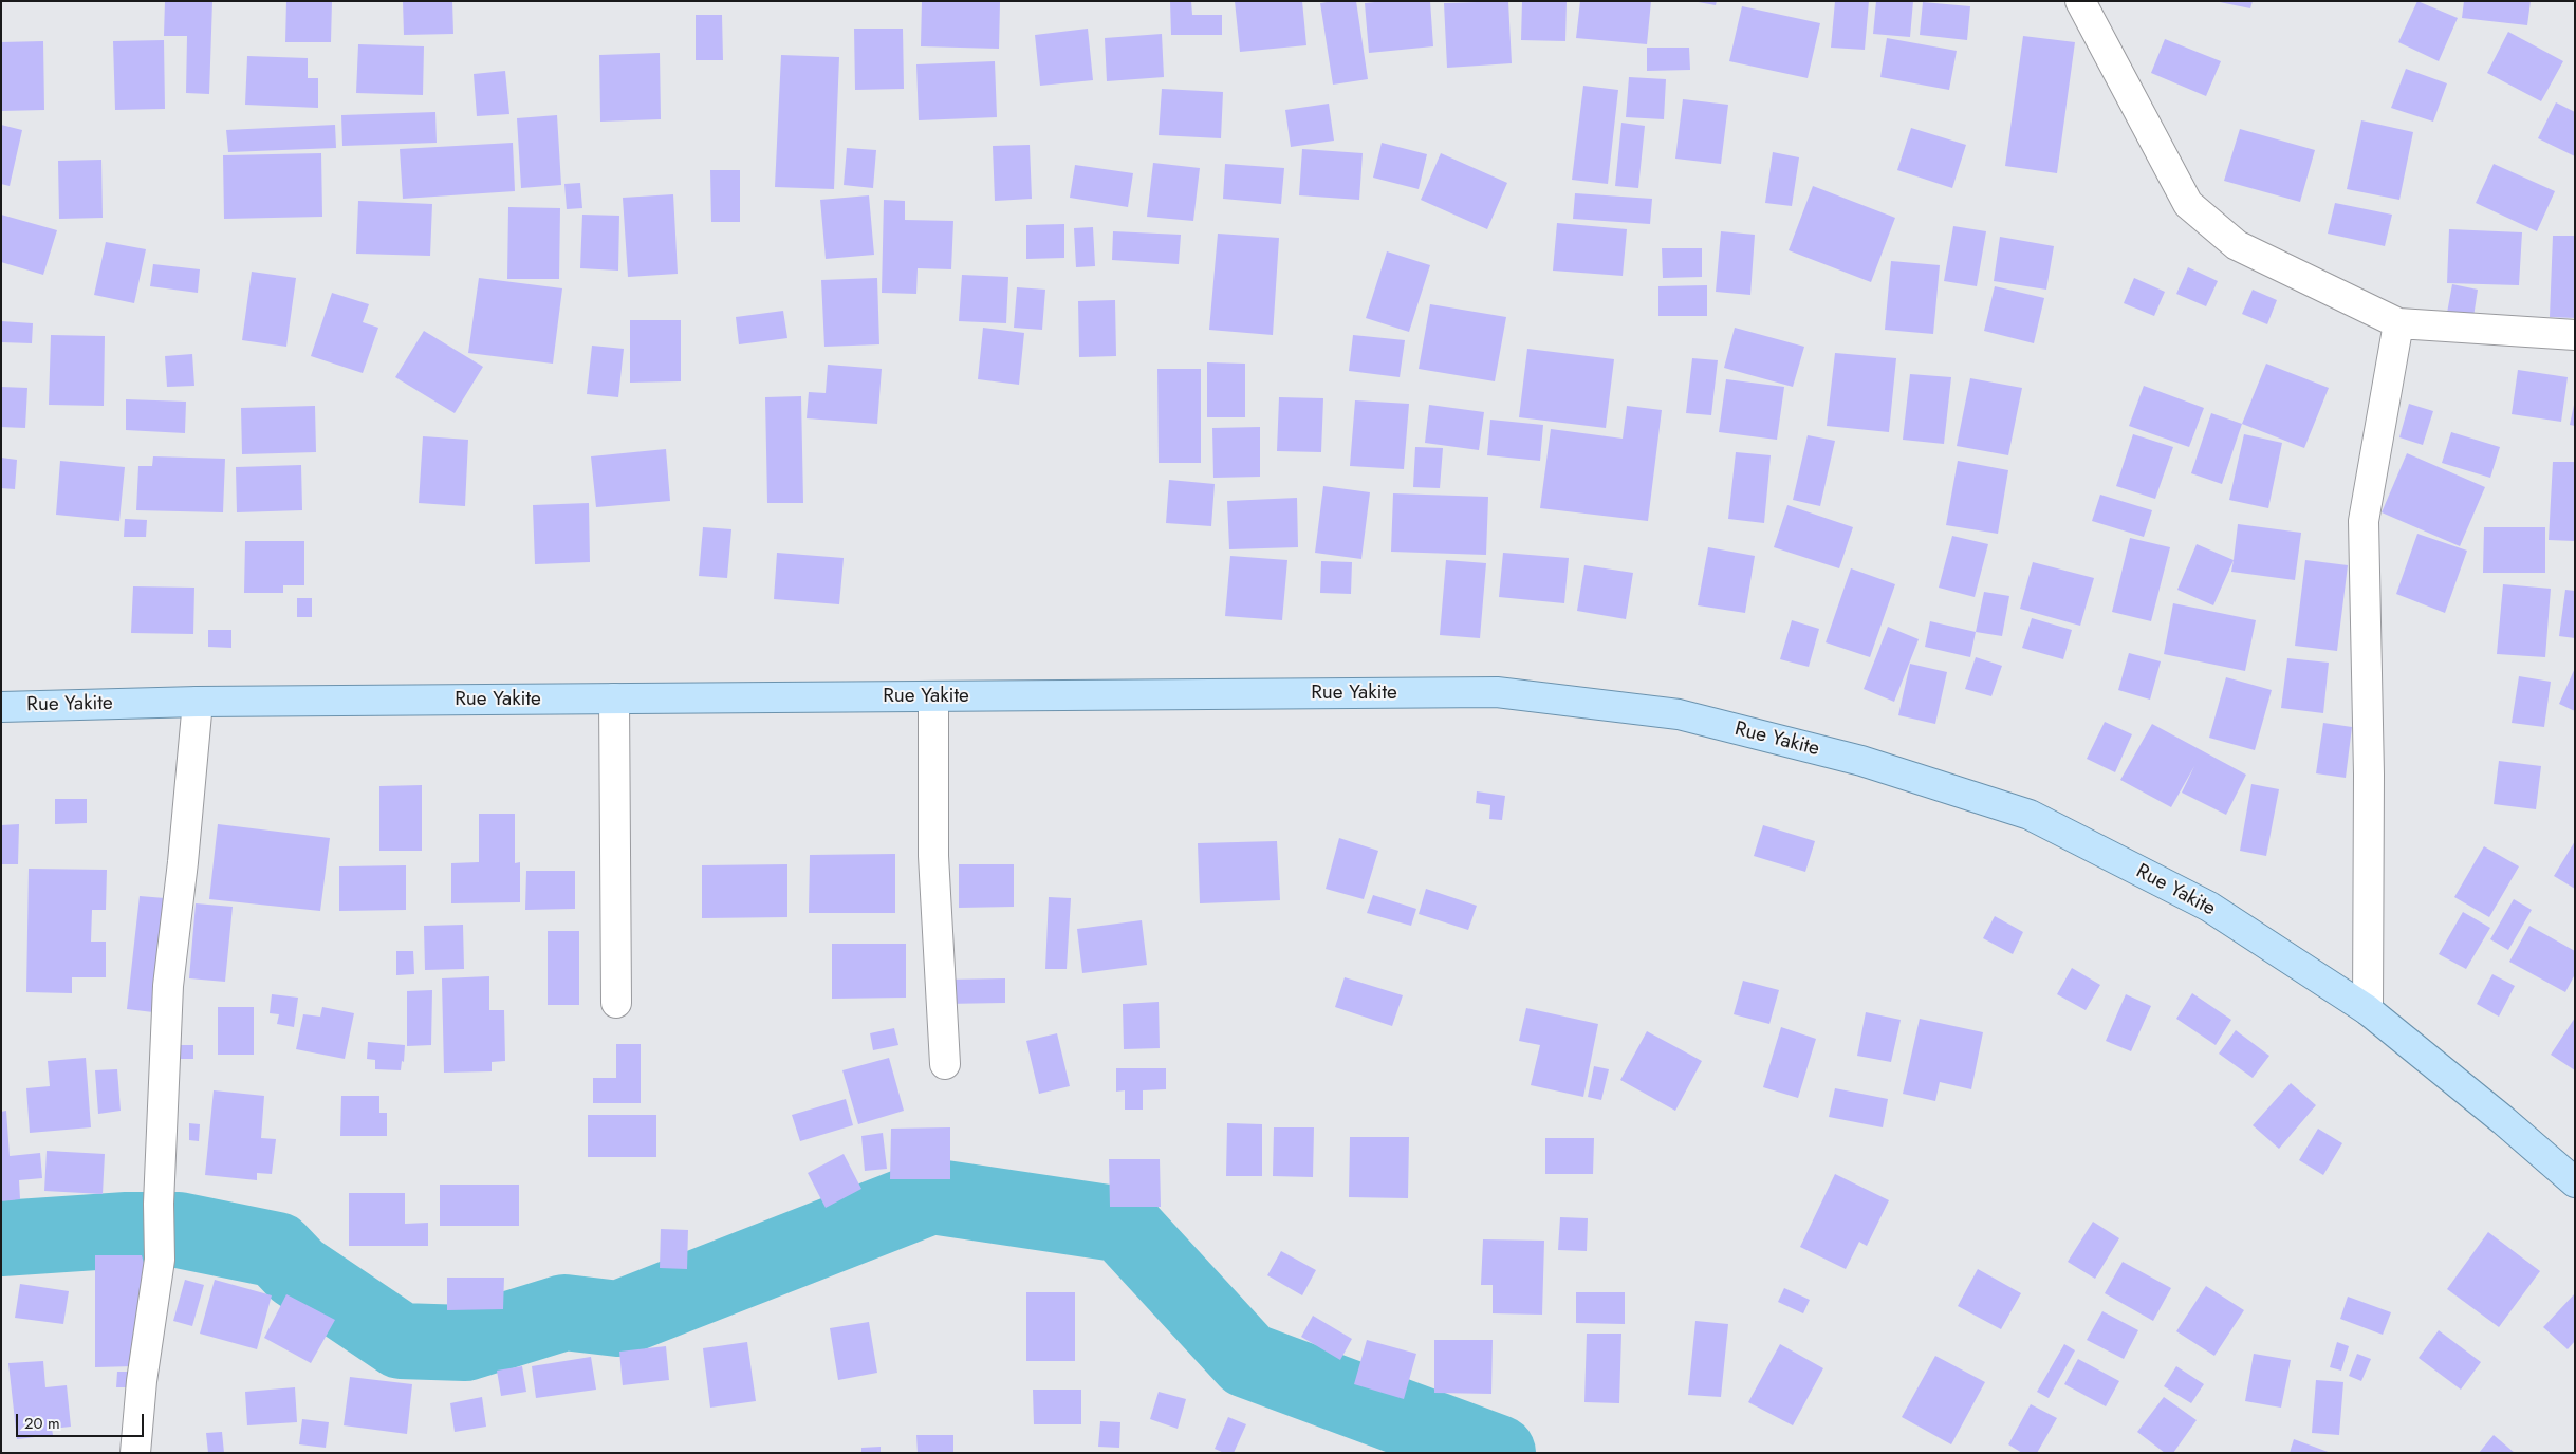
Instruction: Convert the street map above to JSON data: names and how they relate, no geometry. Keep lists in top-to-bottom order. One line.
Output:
{"streets":{"main road":["Rue Yakite"]},"scale_bar":"20 m"}
